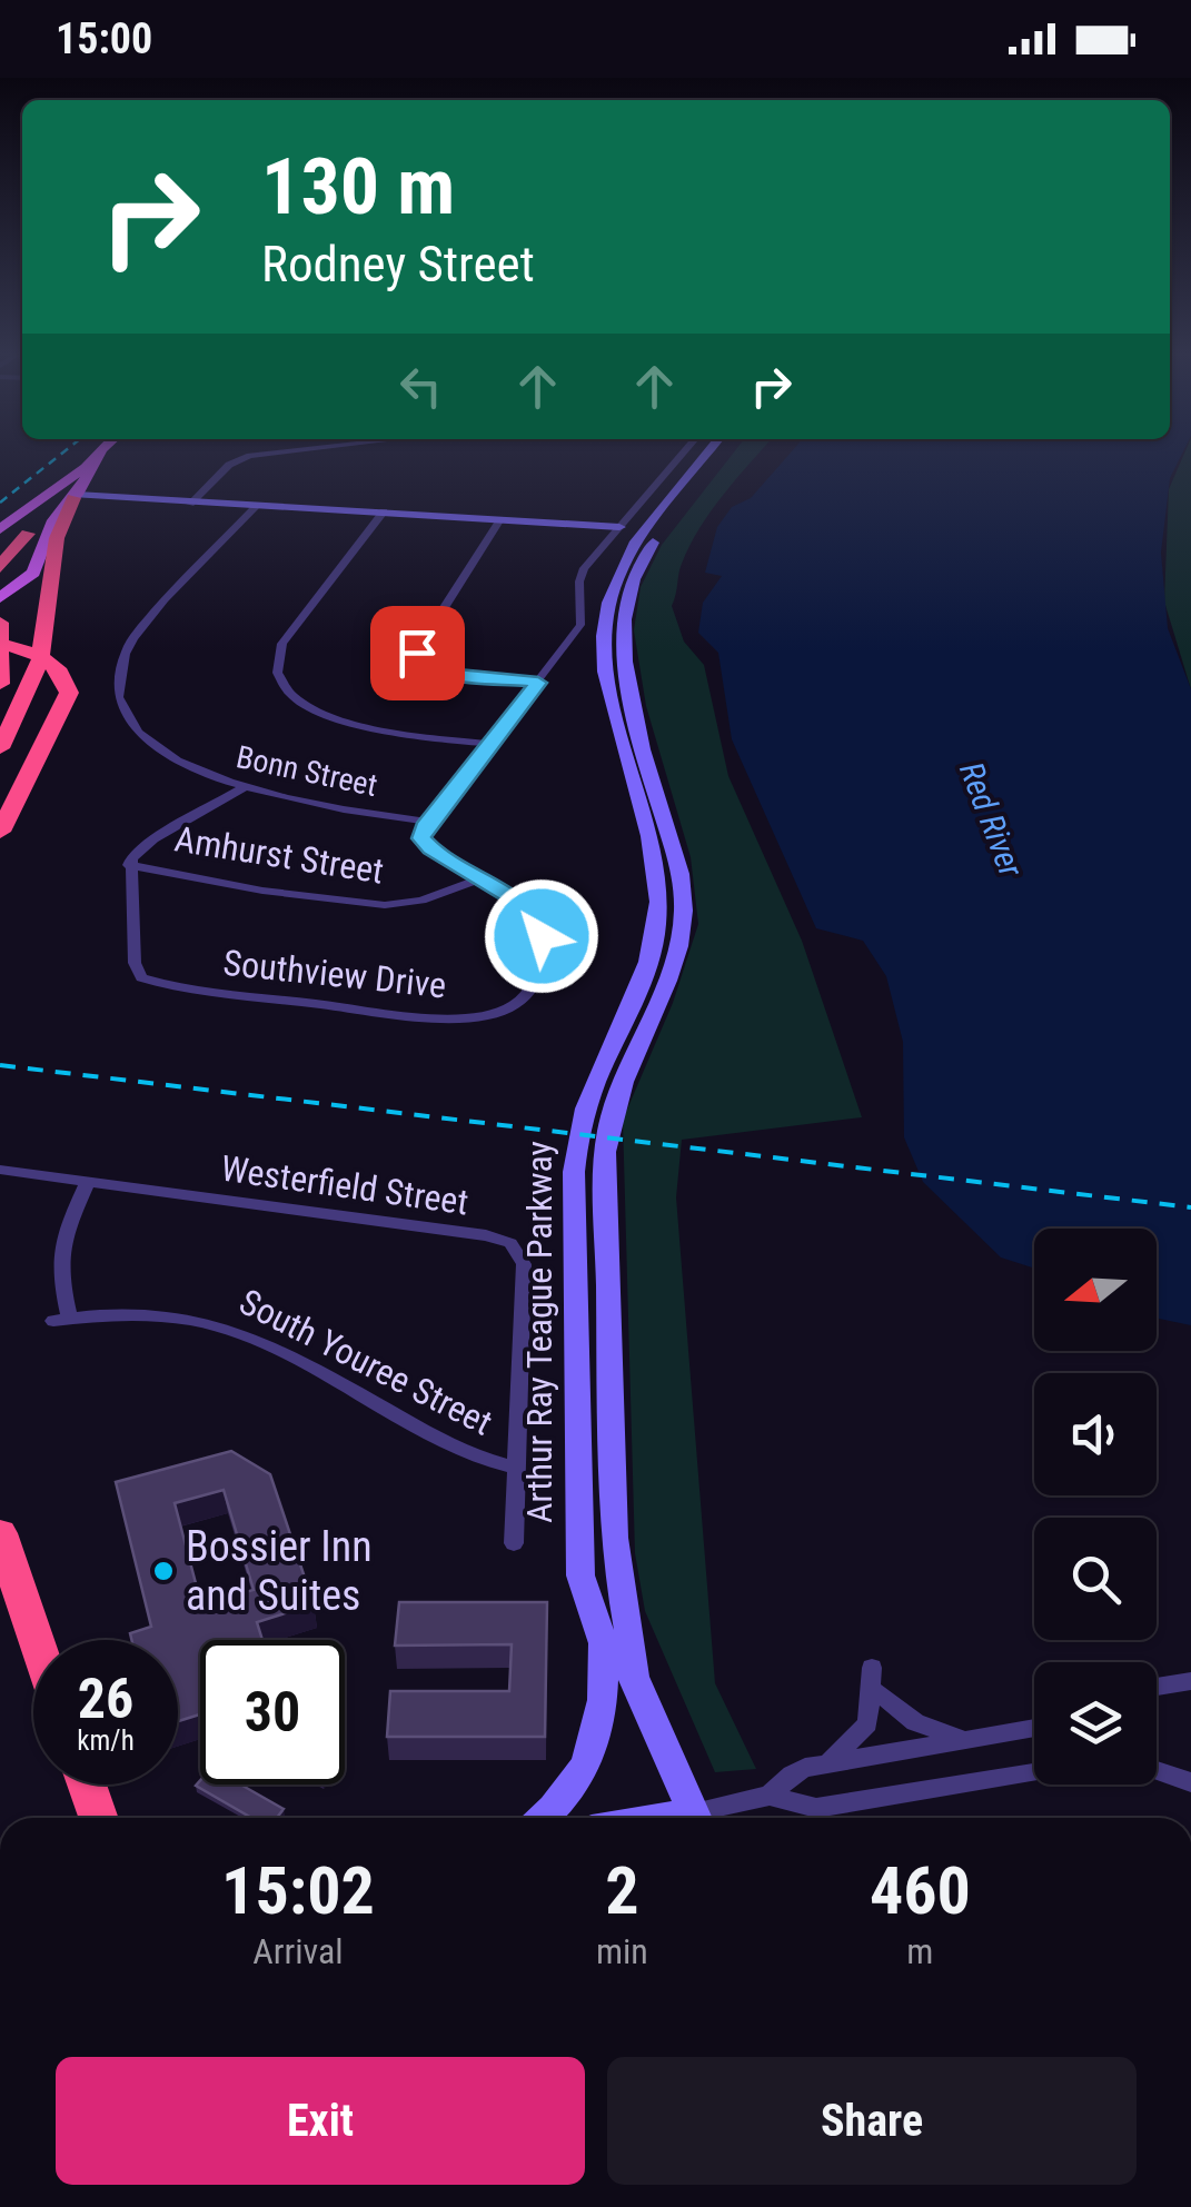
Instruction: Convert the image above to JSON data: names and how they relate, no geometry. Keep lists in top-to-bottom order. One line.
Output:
{"streets":{"street":["Bonn Street","Amhurst Street","Southview Drive","Westerfield Street","Arthur Ray Teague Parkway","South Youree Street"]},"crossings":[["Bonn Street","Southview Drive"],["Amhurst Street","Southview Drive"],["Westerfield Street","South Youree Street"]],"water":["Red River"],"places":["Bossier Inn and Suites"],"north":"left","page":{"status":"15:00","turn":["130 m","Rodney Street"],"speed":"26 km/h","limit":"30","eta":["15:02","Arrival","2","min","460","m"],"buttons":["Exit","Share"]}}
